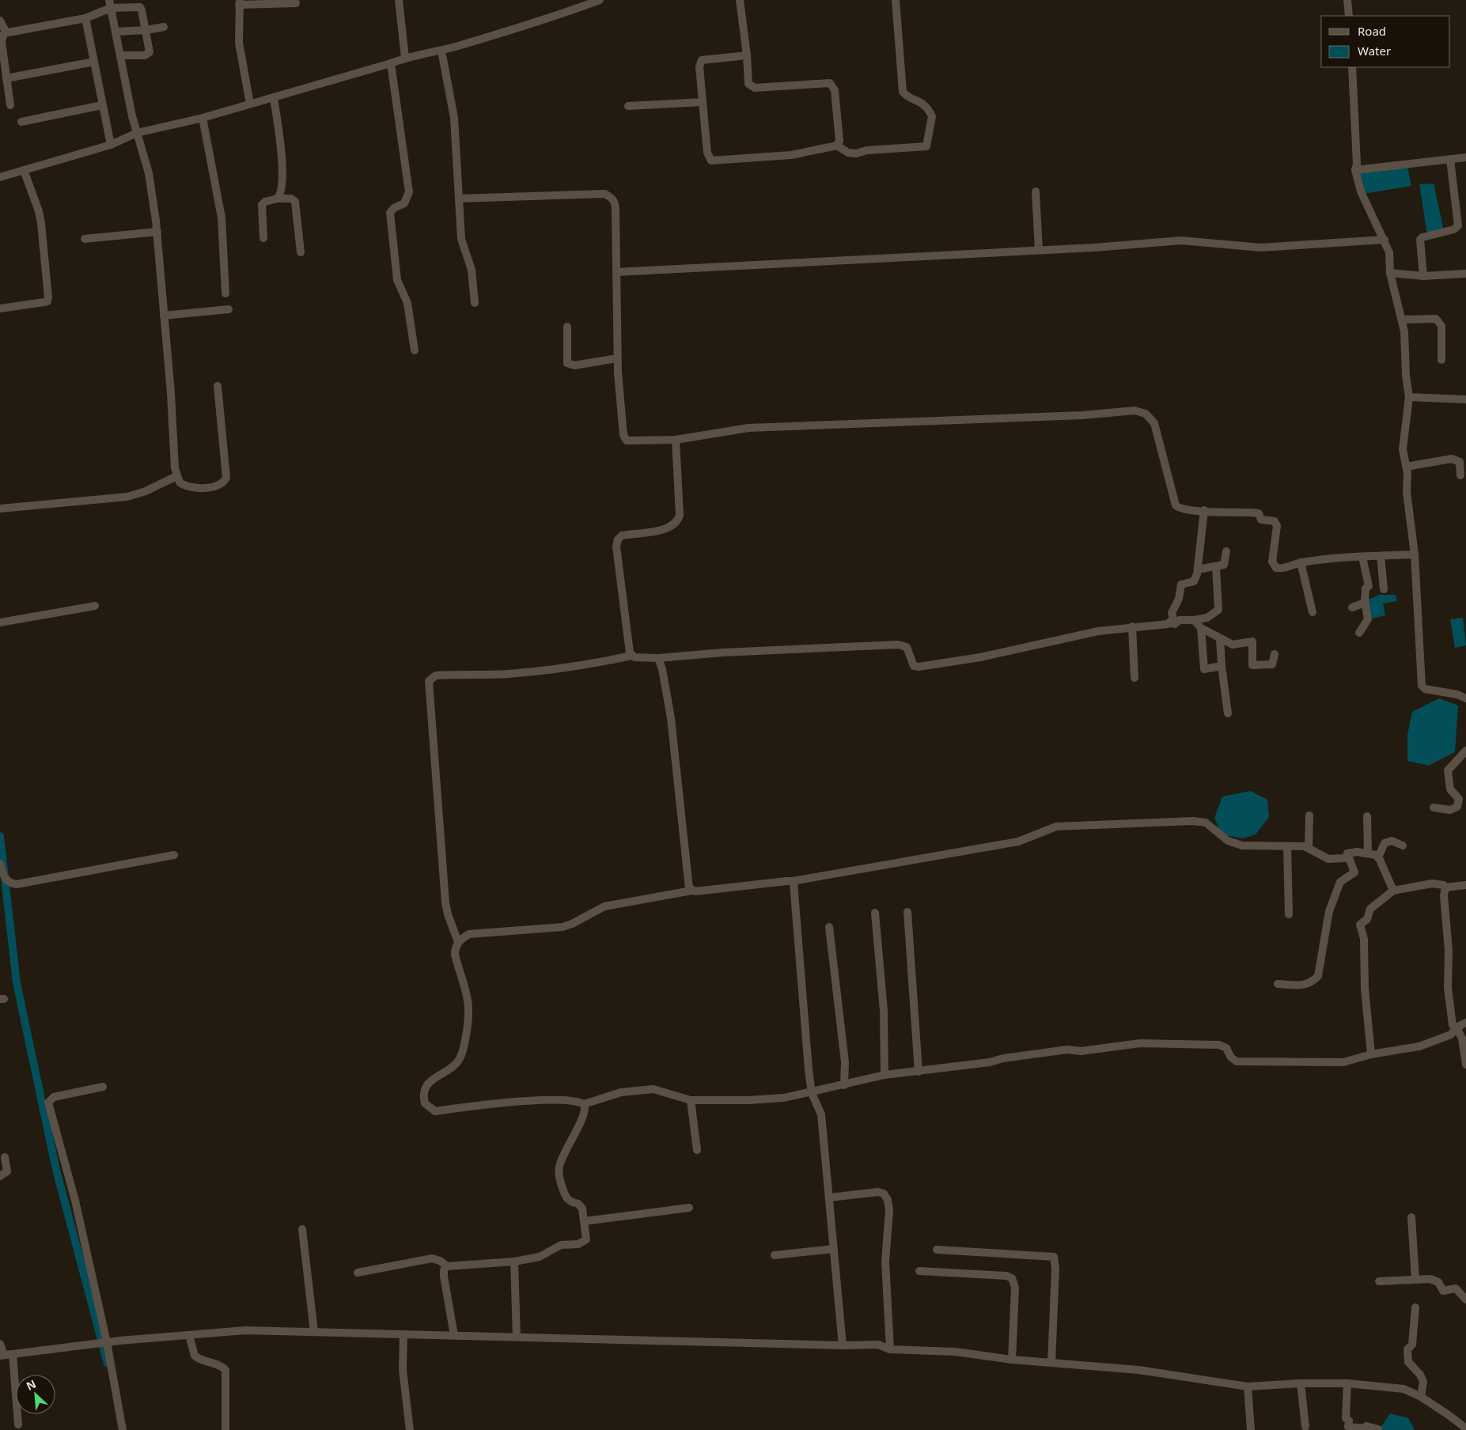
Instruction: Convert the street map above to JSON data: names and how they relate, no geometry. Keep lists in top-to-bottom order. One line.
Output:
{"legend":["Road","Water"],"north":"top left"}
